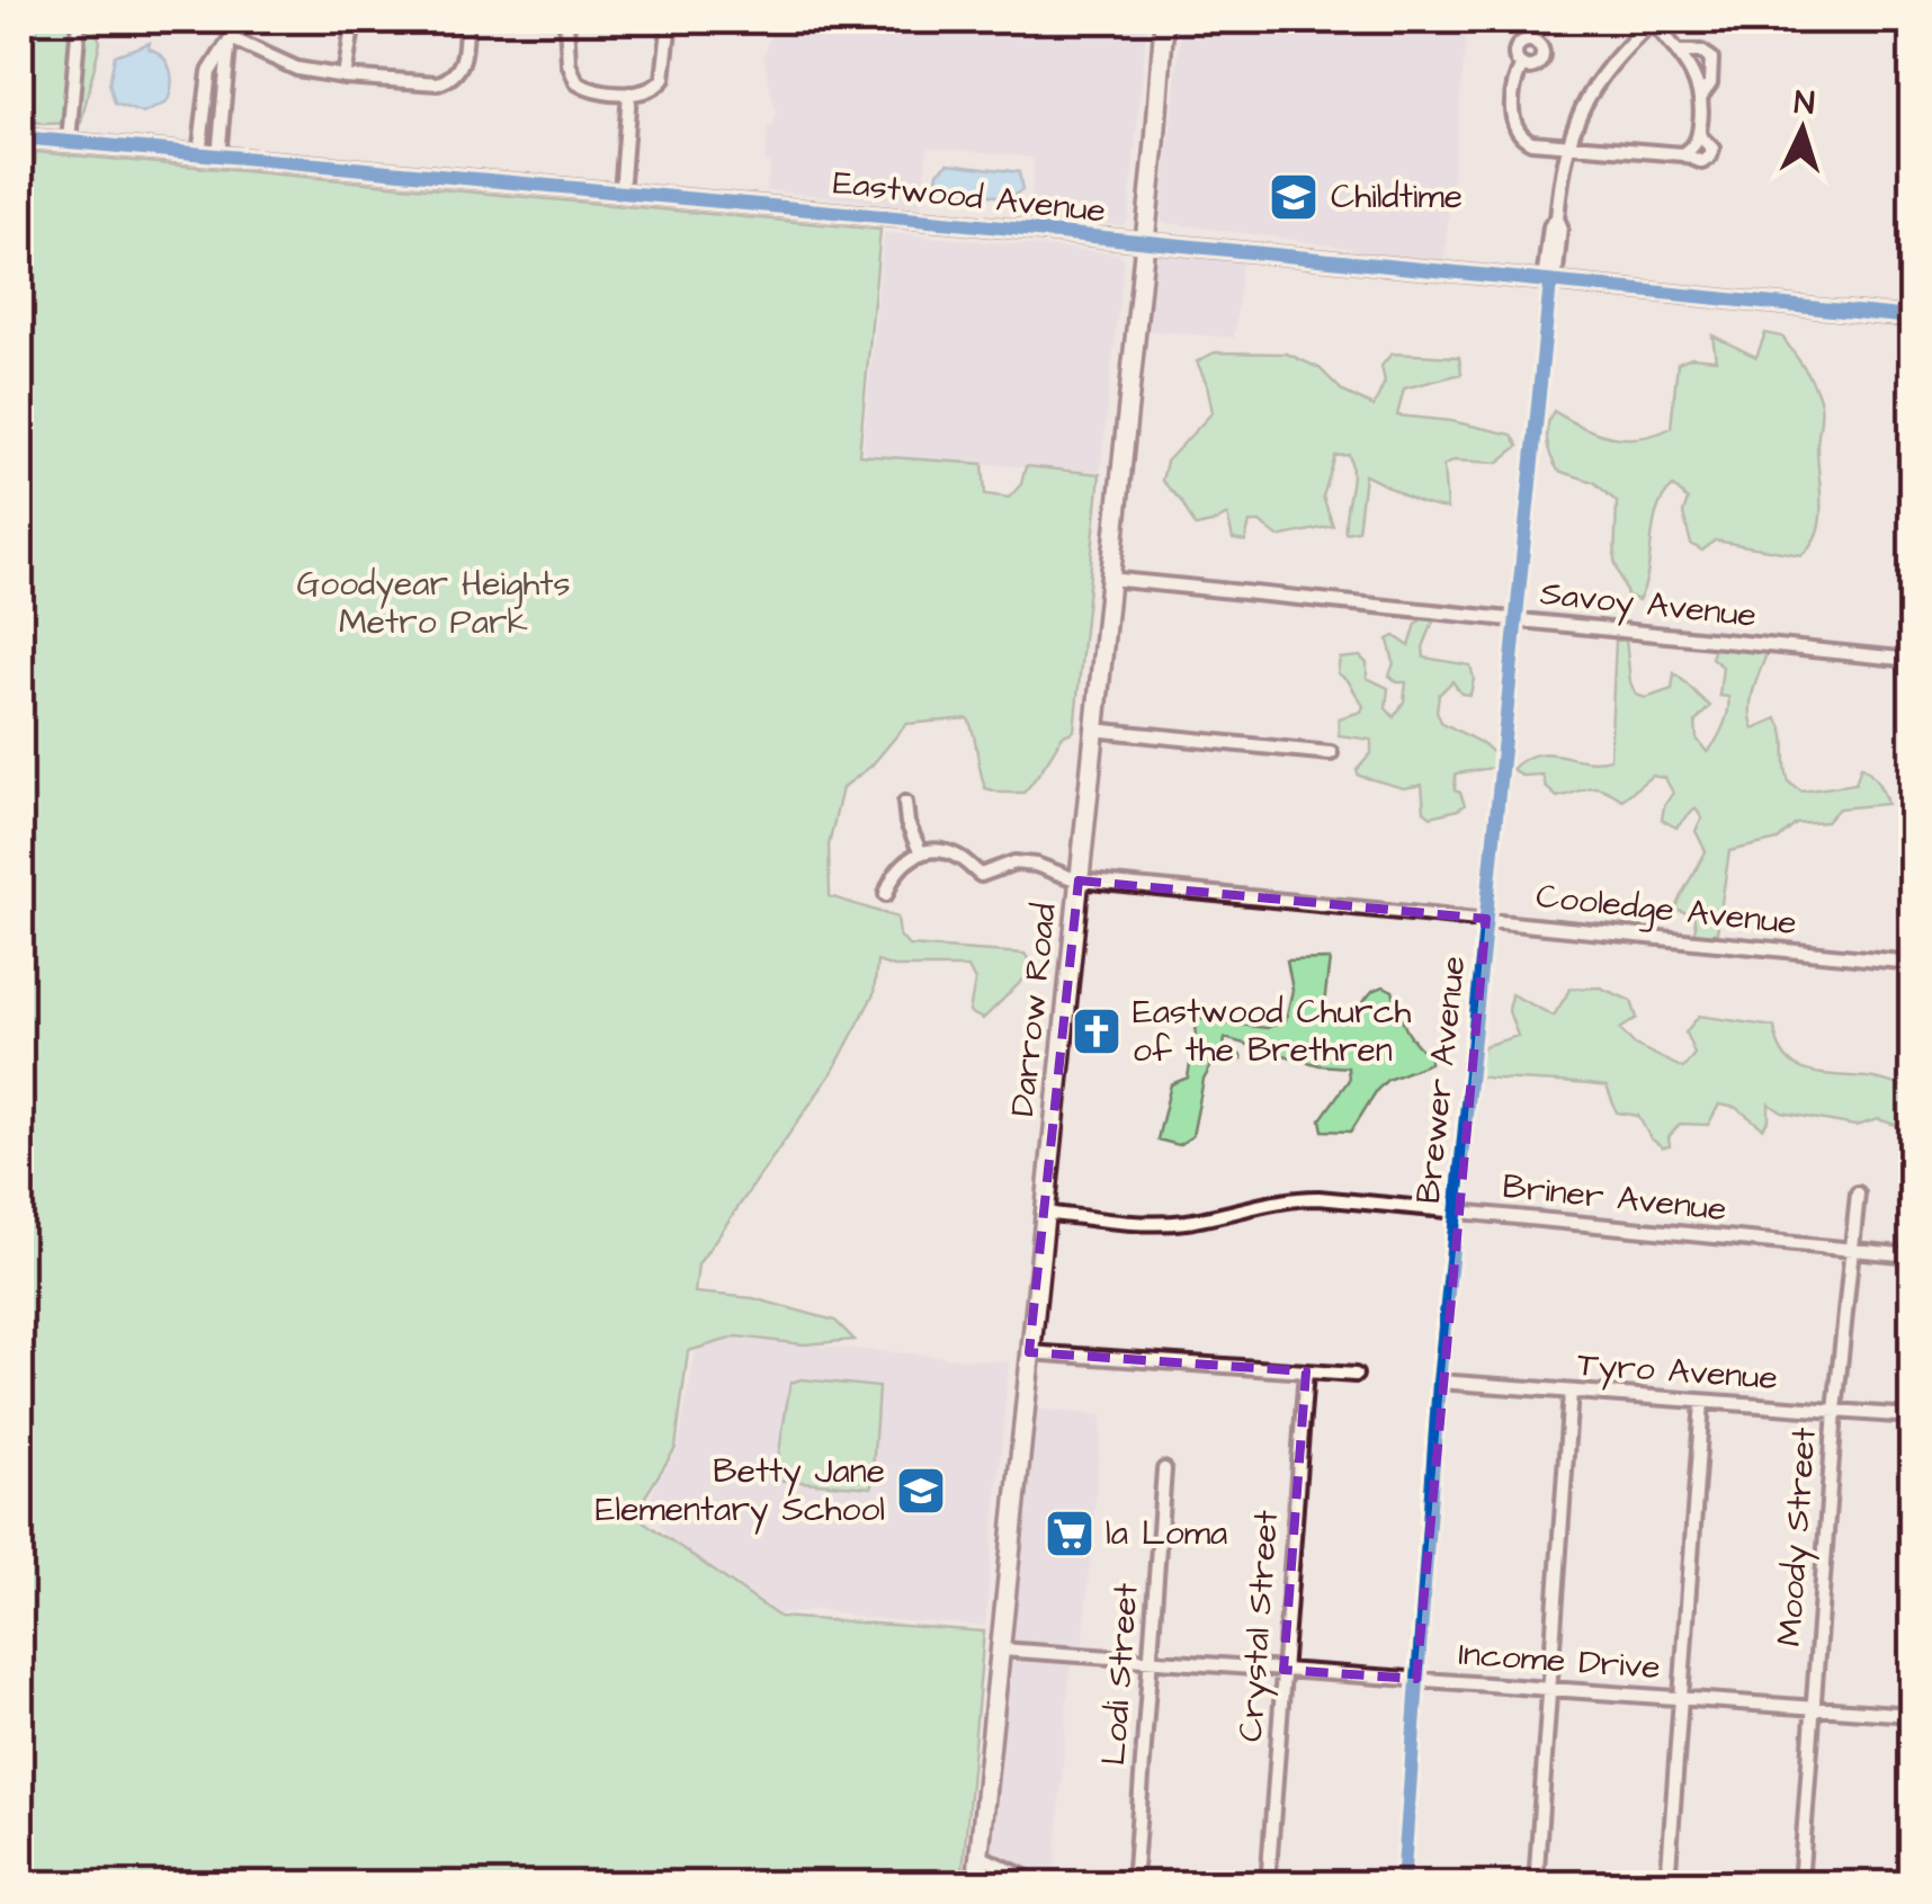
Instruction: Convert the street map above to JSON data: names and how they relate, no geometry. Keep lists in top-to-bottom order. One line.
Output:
{"streets":{"main road":["Darrow Road"],"street":["Eastwood Avenue","Savoy Avenue","Cooledge Avenue","Brewer Avenue","Briner Avenue","Tyro Avenue","Moody Street","Crystal Street","Income Drive","Lodi Street"]},"crossings":[["Eastwood Avenue","Darrow Road"],["Eastwood Avenue","Brewer Avenue"],["Savoy Avenue","Darrow Road"],["Savoy Avenue","Brewer Avenue"],["Cooledge Avenue","Darrow Road"],["Cooledge Avenue","Brewer Avenue"],["Darrow Road","Briner Avenue"],["Darrow Road","Income Drive"],["Brewer Avenue","Briner Avenue"],["Brewer Avenue","Tyro Avenue"],["Brewer Avenue","Income Drive"],["Briner Avenue","Moody Street"],["Tyro Avenue","Moody Street"],["Moody Street","Income Drive"],["Crystal Street","Income Drive"],["Income Drive","Lodi Street"]],"parks":["Goodyear Heights Metro Park"],"places":{"school or university":["Childtime","Betty Jane Elementary School"],"church":["Eastwood Church of the Brethren"],"supermarket":["la Loma"]},"north":"top"}
